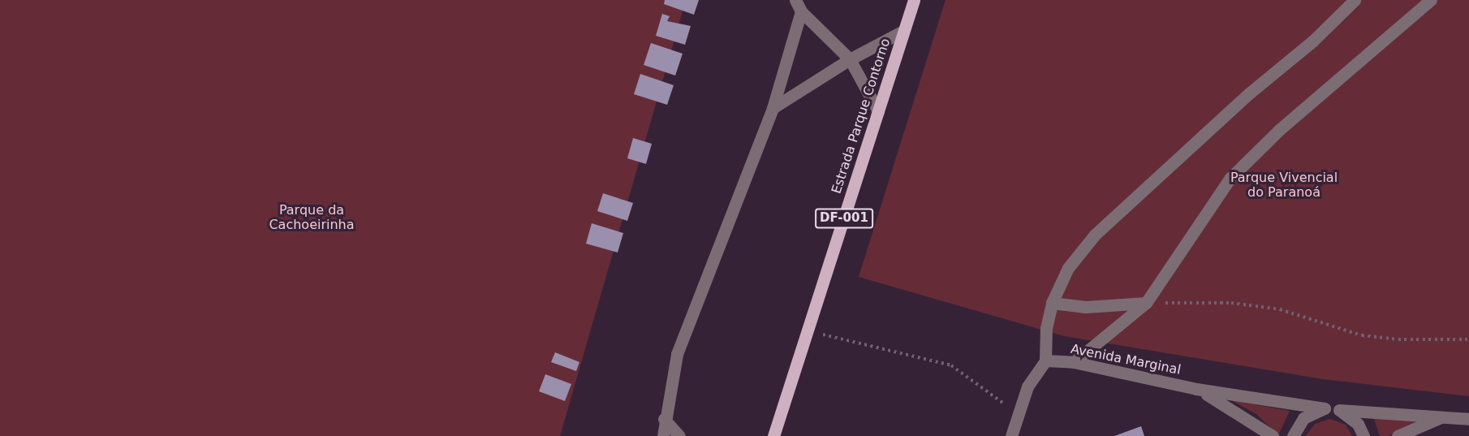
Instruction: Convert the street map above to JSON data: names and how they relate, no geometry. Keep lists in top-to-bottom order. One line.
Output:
{"streets":{"main road":["Estrada Parque Contorno","DF-001"],"street":["Avenida Marginal"]},"parks":["Parque Vivencial do Paranoá","Parque da Cachoeirinha"]}
